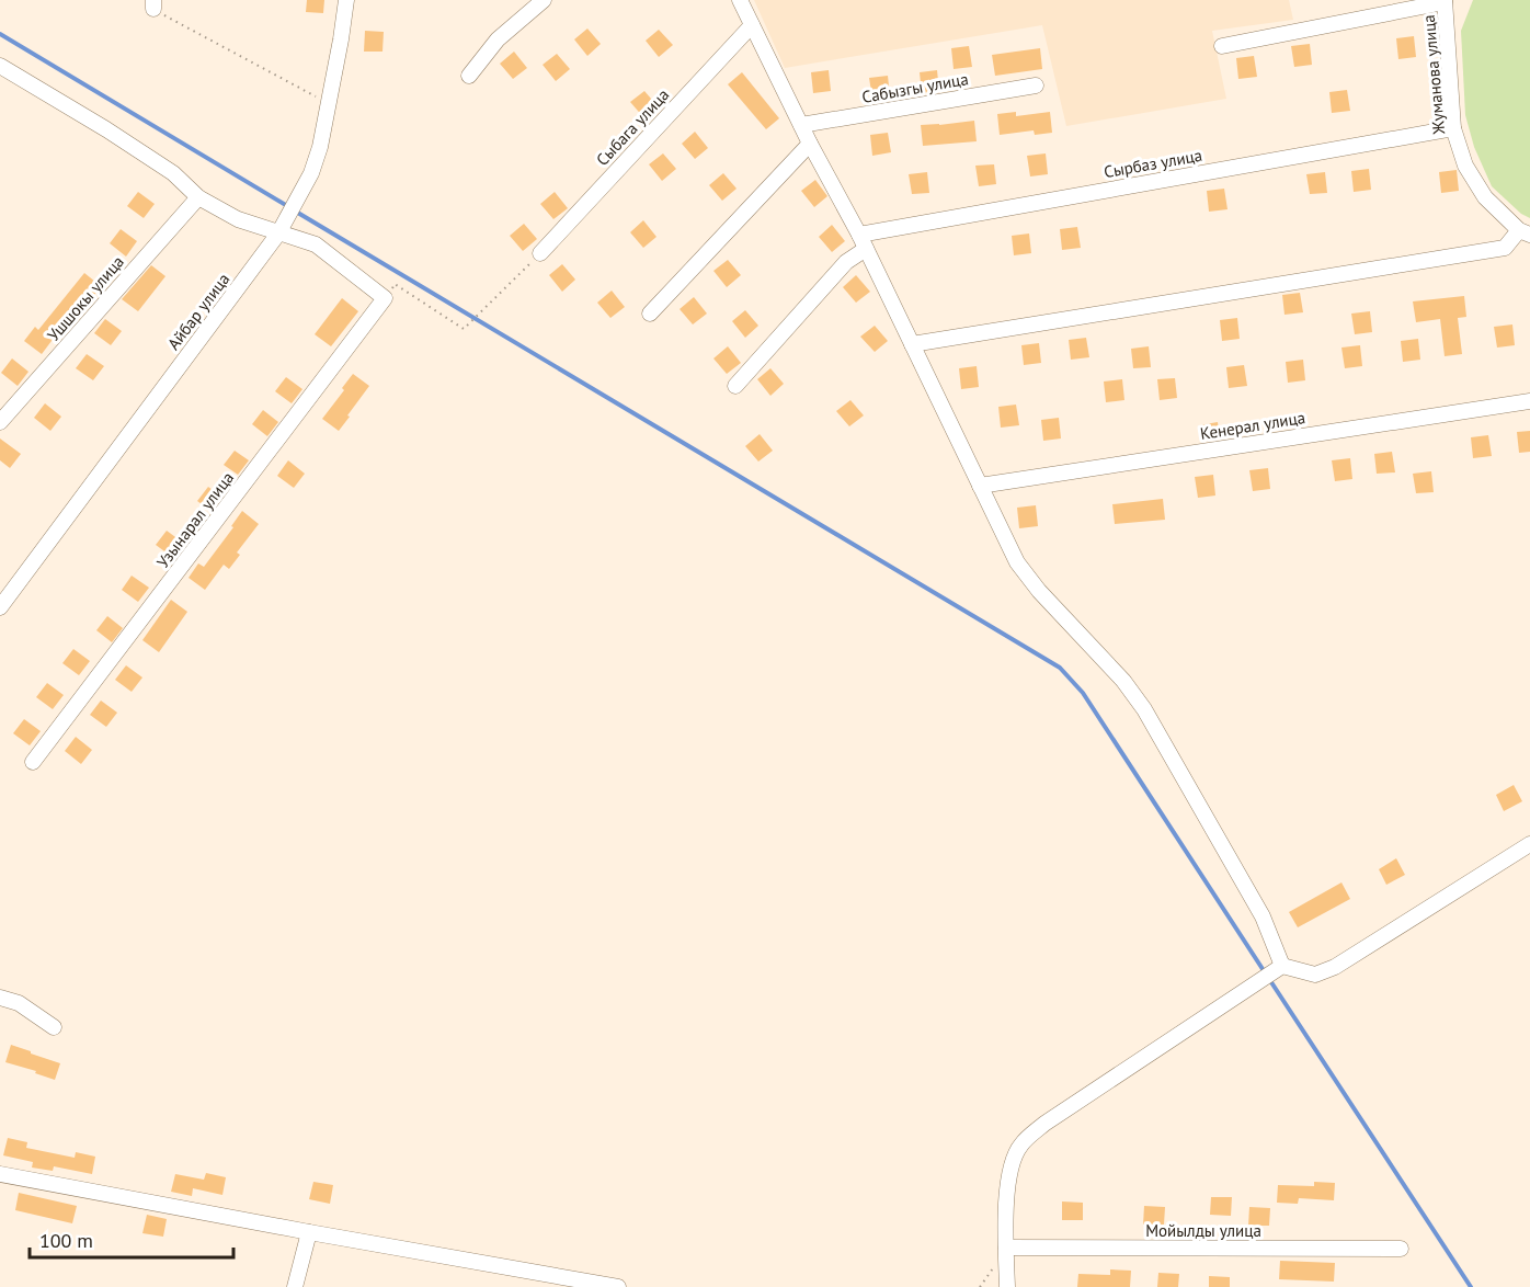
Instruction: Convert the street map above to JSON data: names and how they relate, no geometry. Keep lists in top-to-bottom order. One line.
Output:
{"streets":{"street":["Жуманова улица","Сабызгы улица","Сыбага улица","Сырбаз улица","Ушшокы улица","Айбар улица","Кенерал улица","Узынарал улица","Мойылды улица"]},"crossings":[["Жуманова улица","Сырбаз улица"]],"scale_bar":"100 m"}
